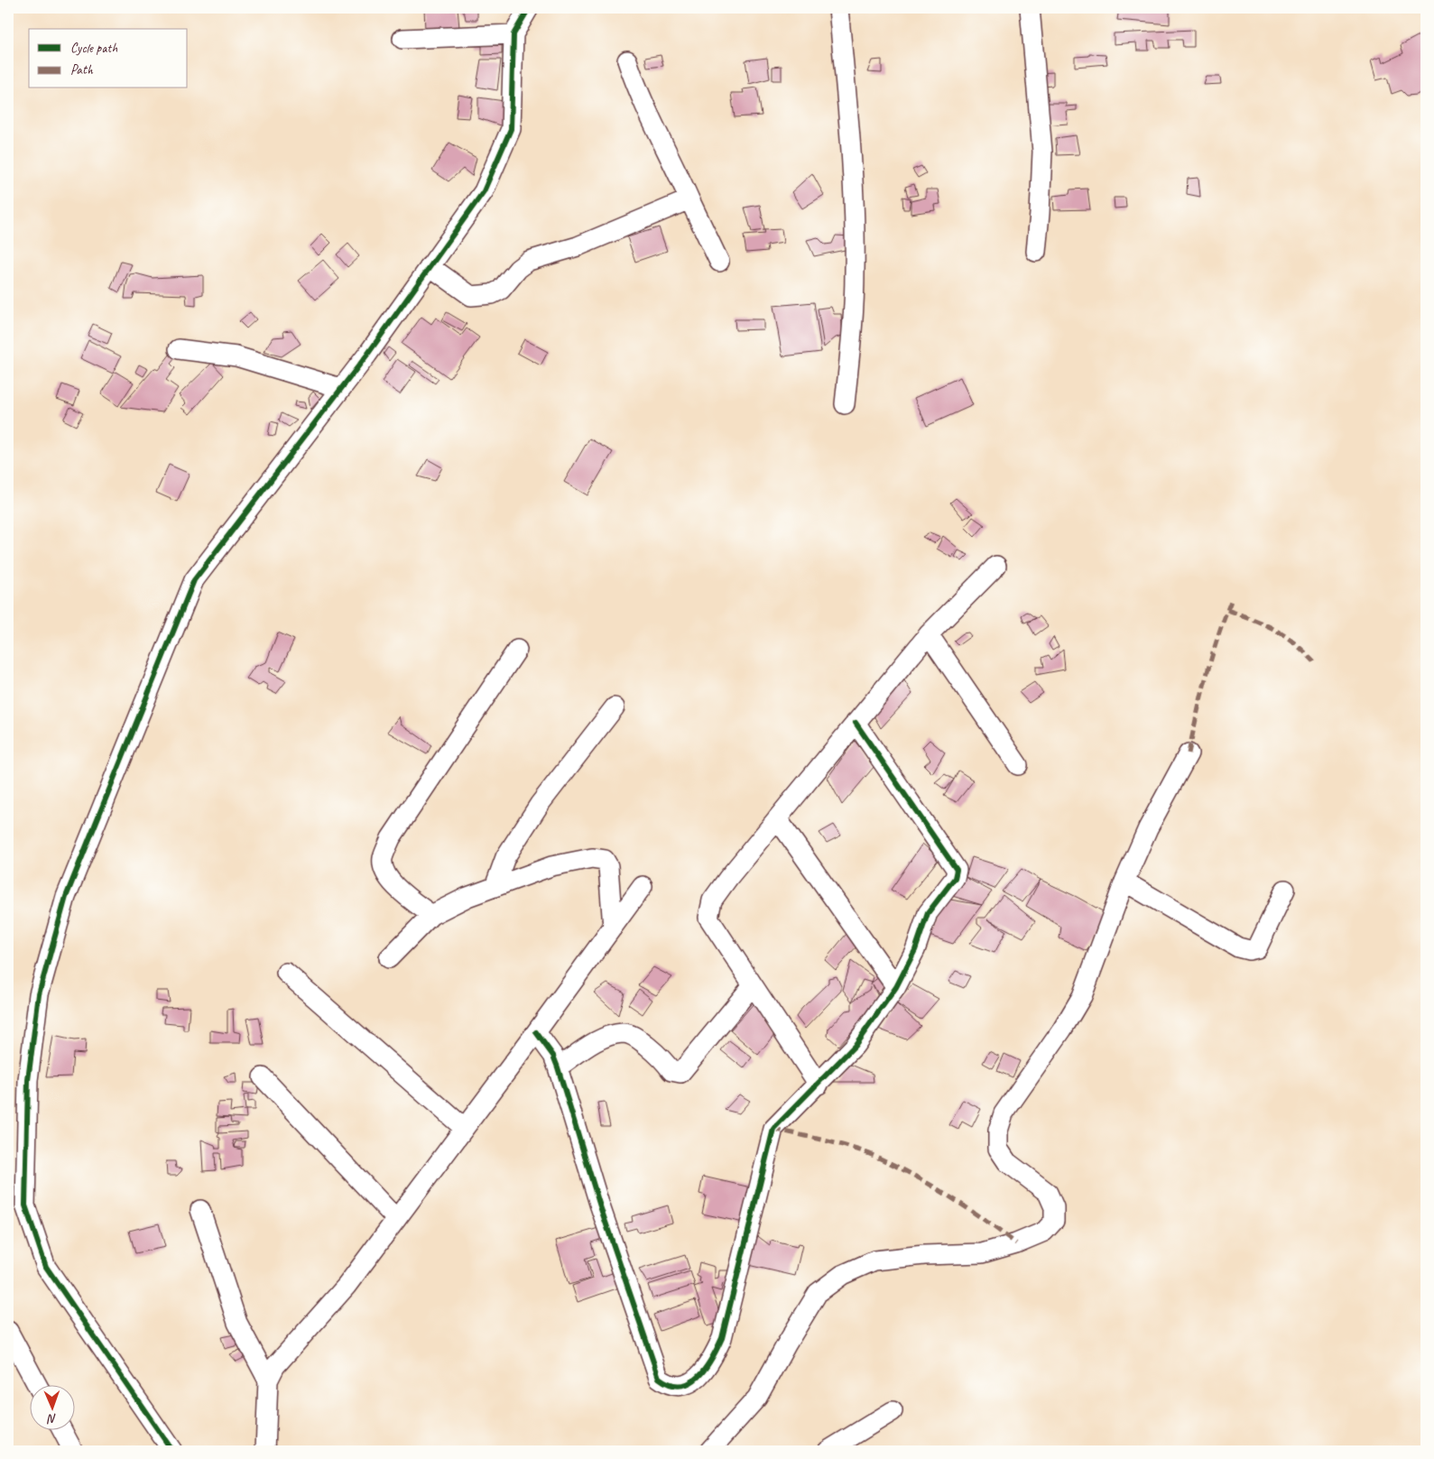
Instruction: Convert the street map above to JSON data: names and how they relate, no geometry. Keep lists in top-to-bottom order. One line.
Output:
{"legend":["Cycle path","Path"],"north":"bottom"}
